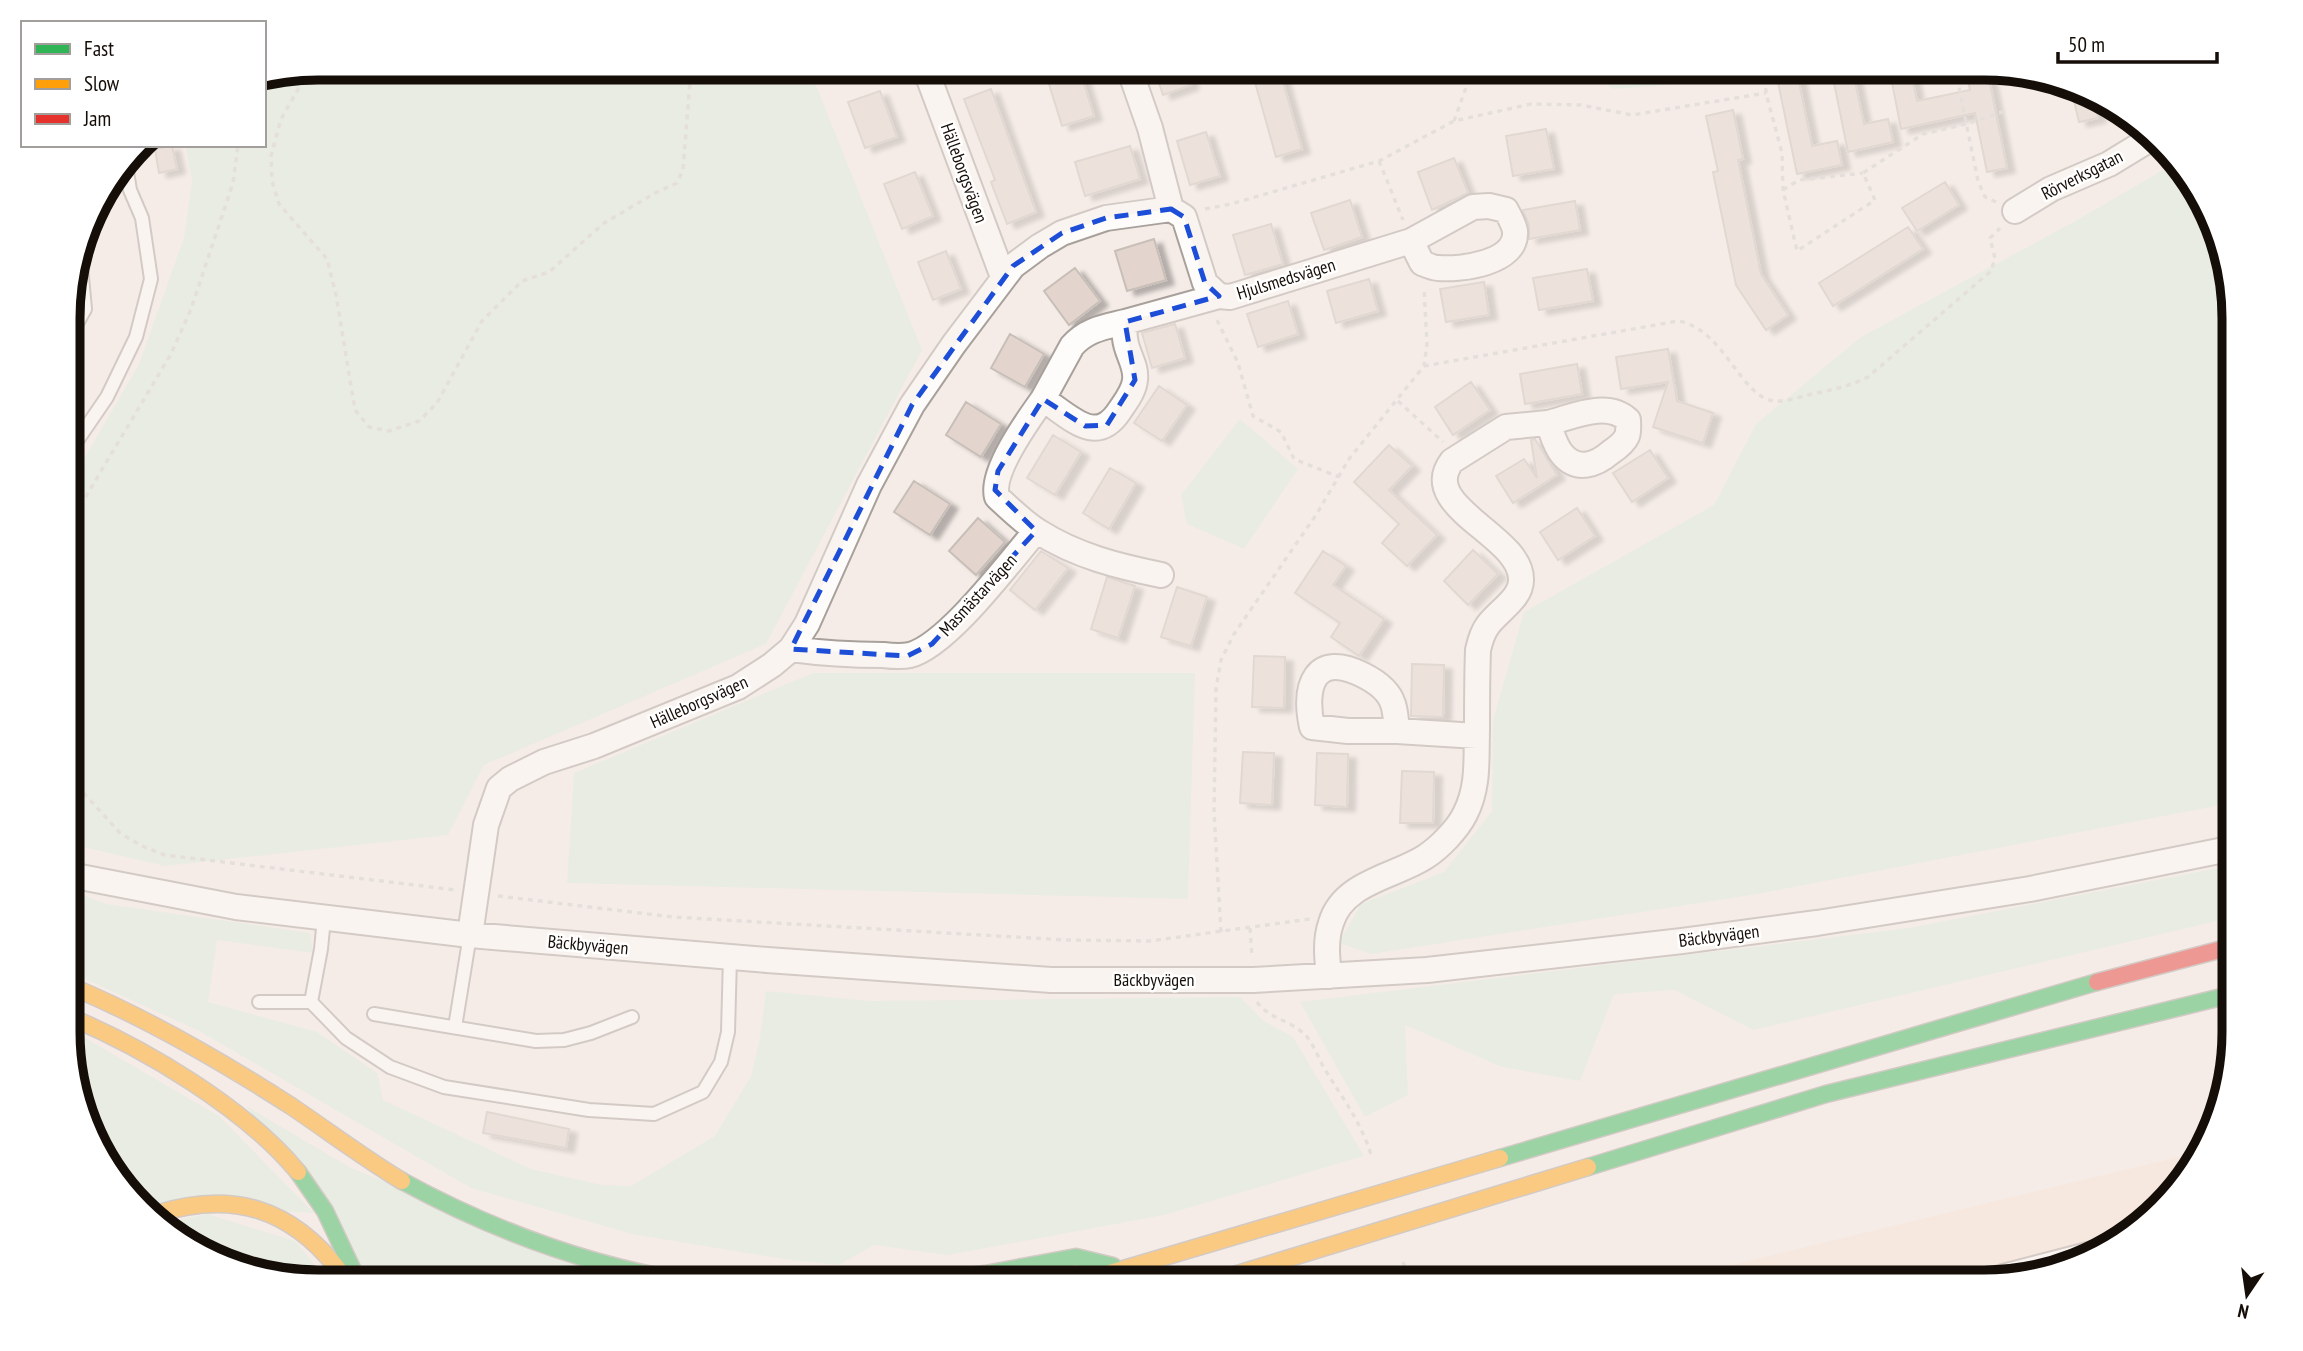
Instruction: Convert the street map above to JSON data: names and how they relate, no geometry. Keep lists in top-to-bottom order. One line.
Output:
{"streets":{"street":["Hälleborgsvägen","Rörverksgatan","Hjulsmedsvägen","Masmästarvägen","Bäckbyvägen"]},"crossings":[["Hälleborgsvägen","Hjulsmedsvägen"],["Hälleborgsvägen","Masmästarvägen"],["Hälleborgsvägen","Bäckbyvägen"]],"legend":["Fast","Slow","Jam"],"scale_bar":"50 m","north":"bottom"}
